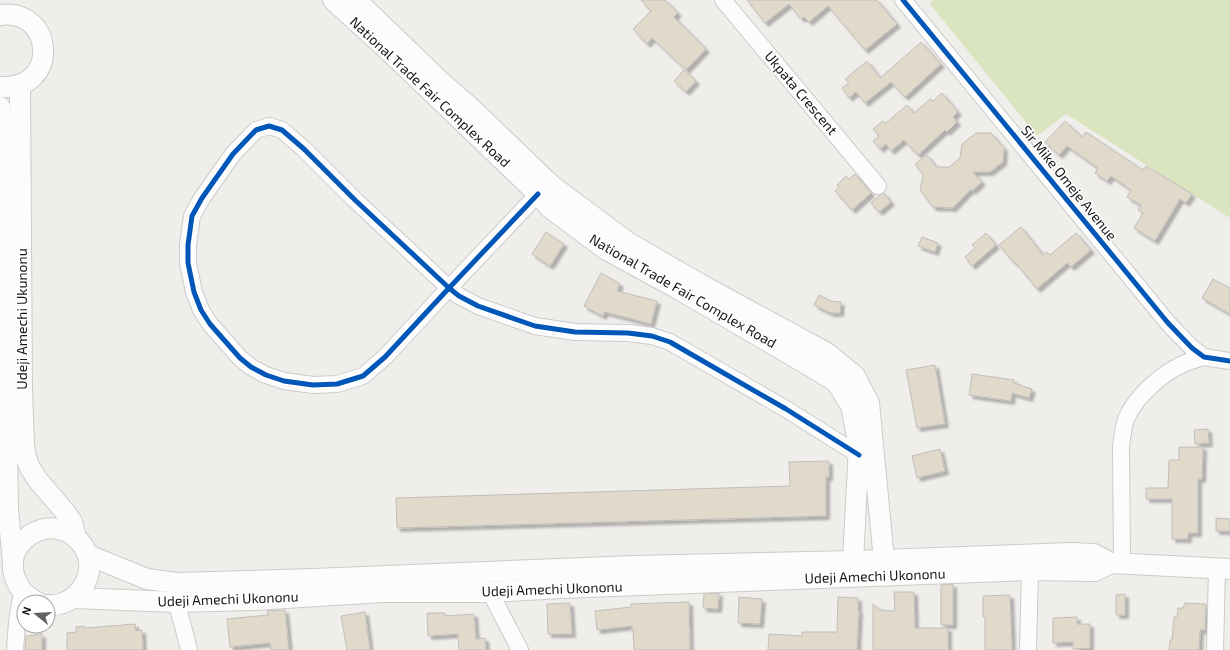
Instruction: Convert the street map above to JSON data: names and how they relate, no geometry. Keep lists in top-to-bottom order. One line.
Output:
{"streets":{"main road":["National Trade Fair Complex Road","Udeji Amechi Ukunonu","Udeji Amechi Ukononu"],"street":["Ukpata Crescent","Sir Mike Omeje Avenue"]},"crossings":[["National Trade Fair Complex Road","Udeji Amechi Ukononu"]],"north":"left"}
